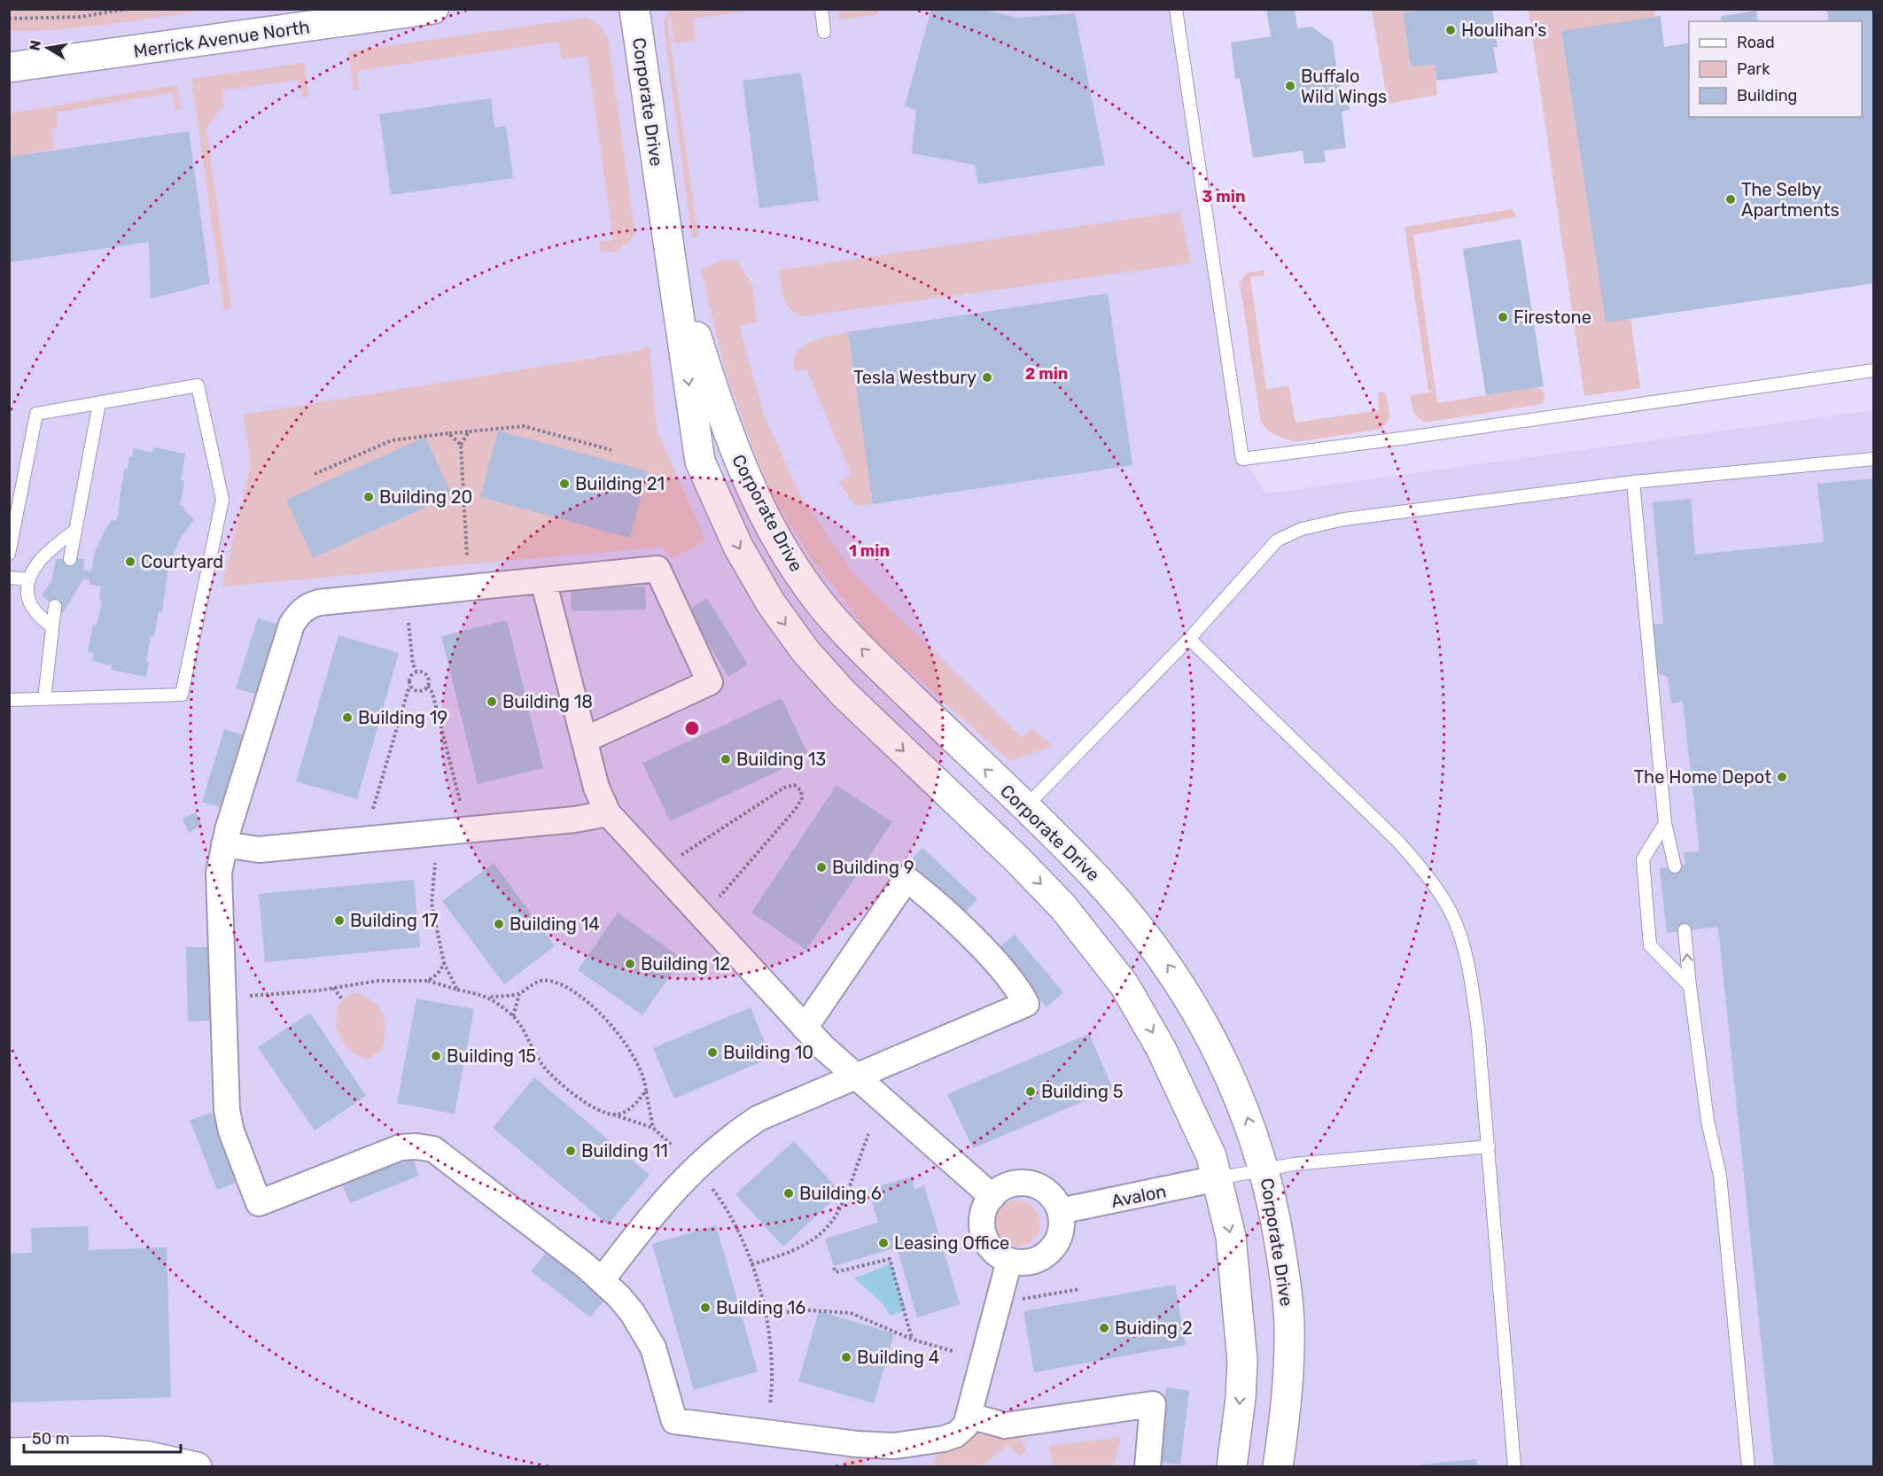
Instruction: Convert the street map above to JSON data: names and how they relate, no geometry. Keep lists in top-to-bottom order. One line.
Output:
{"streets":{"main road":["Merrick Avenue North","Corporate Drive"],"street":["Avalon"]},"crossings":[["Corporate Drive","Avalon"]],"places":["Houlihan's","Buffalo Wild Wings","The Selby Apartments","Firestone","Tesla Westbury","Building 21","Building 20","Courtyard","Building 18","Building 19","Building 13","The Home Depot","Building 9","Building 17","Building 14","Building 12","Building 10","Building 15","Building 5","Building 11","Building 6","Leasing Office","Building 16","Buiding 2","Building 4"],"legend":["Road","Park","Building"],"scale_bar":"50 m","north":"left","rings":["3 min","2 min","1 min"]}
